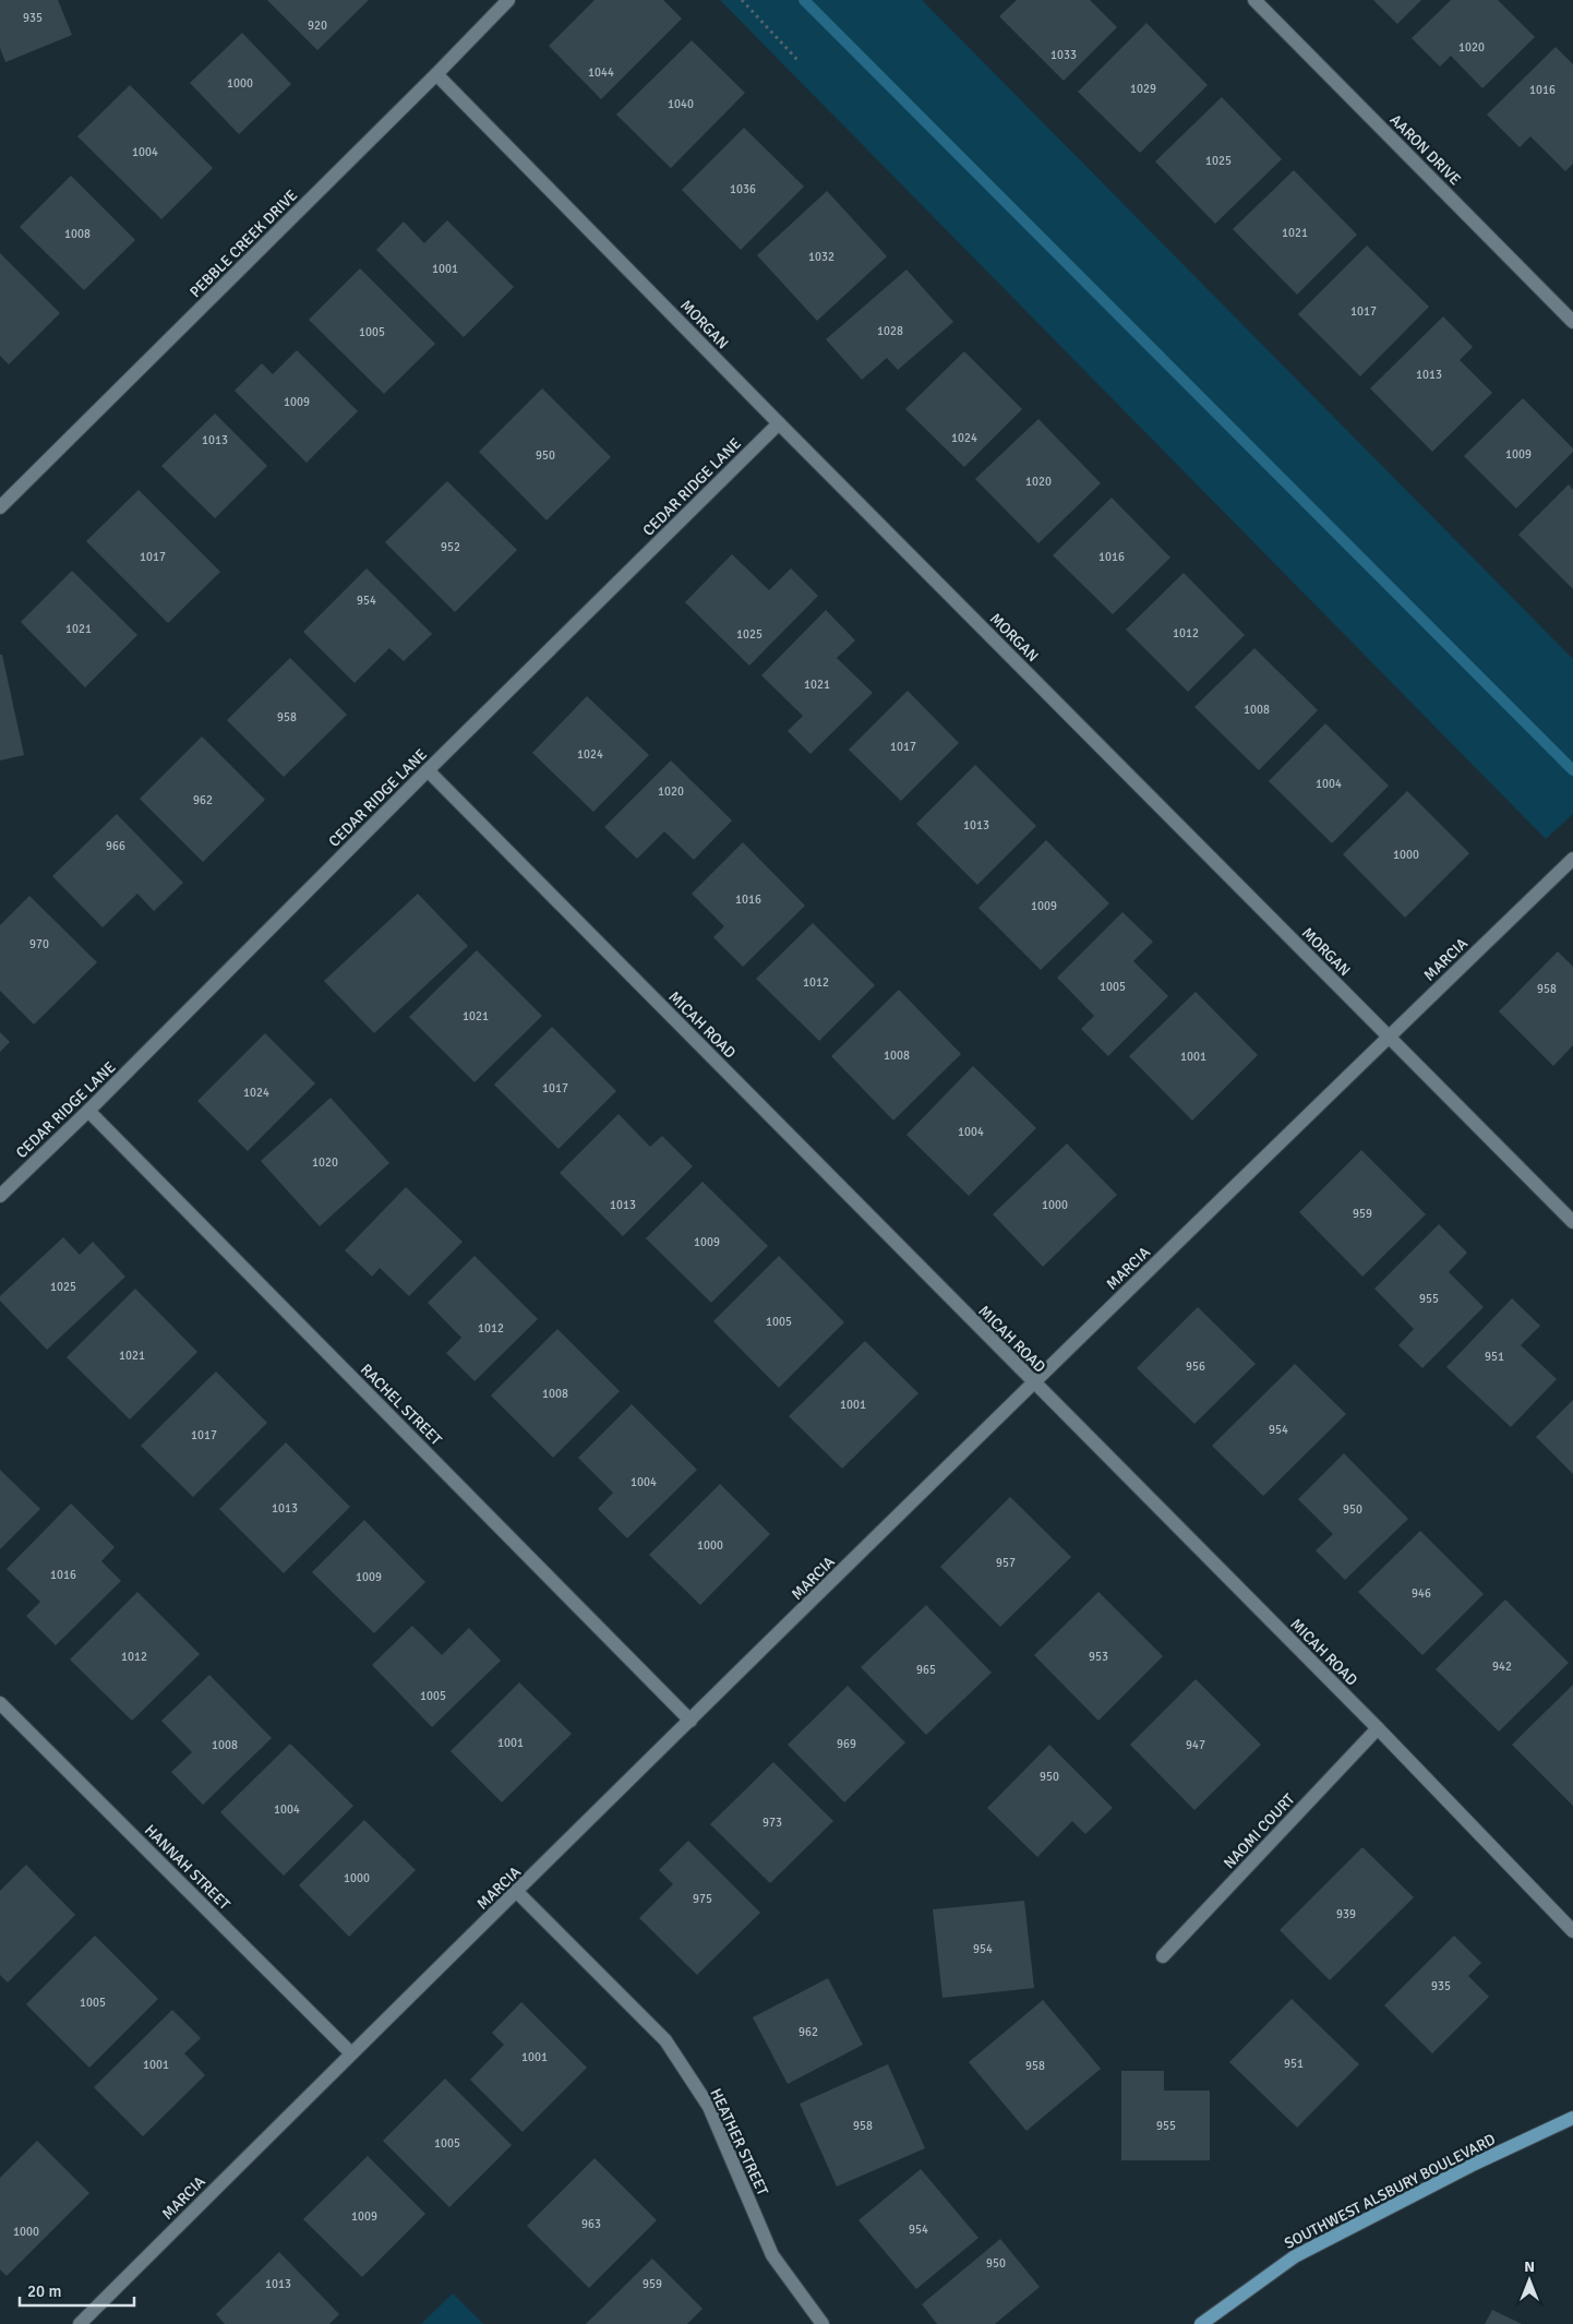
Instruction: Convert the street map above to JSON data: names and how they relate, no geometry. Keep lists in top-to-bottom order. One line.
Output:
{"streets":{"main road":["SOUTHWEST ALSBURY BOULEVARD"],"street":["AARON DRIVE","PEBBLE CREEK DRIVE","MORGAN","CEDAR RIDGE LANE","MARCIA","MICAH ROAD","RACHEL STREET","NAOMI COURT","HANNAH STREET","HEATHER STREET"]},"crossings":[["PEBBLE CREEK DRIVE","MORGAN"],["MORGAN","CEDAR RIDGE LANE"],["MORGAN","MARCIA"],["CEDAR RIDGE LANE","MICAH ROAD"],["CEDAR RIDGE LANE","RACHEL STREET"],["MARCIA","MICAH ROAD"],["MARCIA","RACHEL STREET"],["MARCIA","HANNAH STREET"],["MARCIA","HEATHER STREET"],["MICAH ROAD","NAOMI COURT"]],"house_numbers":["935","920","1020","1033","1044","1000","1029","1016","1040","1004","1025","1036","1021","1008","1032","1001","1017","1028","1005","1013","1009","1024","1013","1009","950","1020","952","1017","1016","954","1021","1012","1025","1021","1008","958","1017","1024","1004","1020","962","1013","966","1000","1016","1009","970","1012","1005","958","1021","1008","1001","1017","1024","1004","1020","1013","1000","959","1009","1025","955","1005","1012","1021","951","956","1008","1001","954","1017","1004","1013","950","1000","957","1016","1009","946","1012","953","942","965","1005","1001","969","1008","947","950","1004","973","1000","975","939","954","935","1005","962","1001","951","1001","958","958","955","1005","1009","963","954","1000","950","1013","959"],"scale_bar":"20 m","north":"top"}
